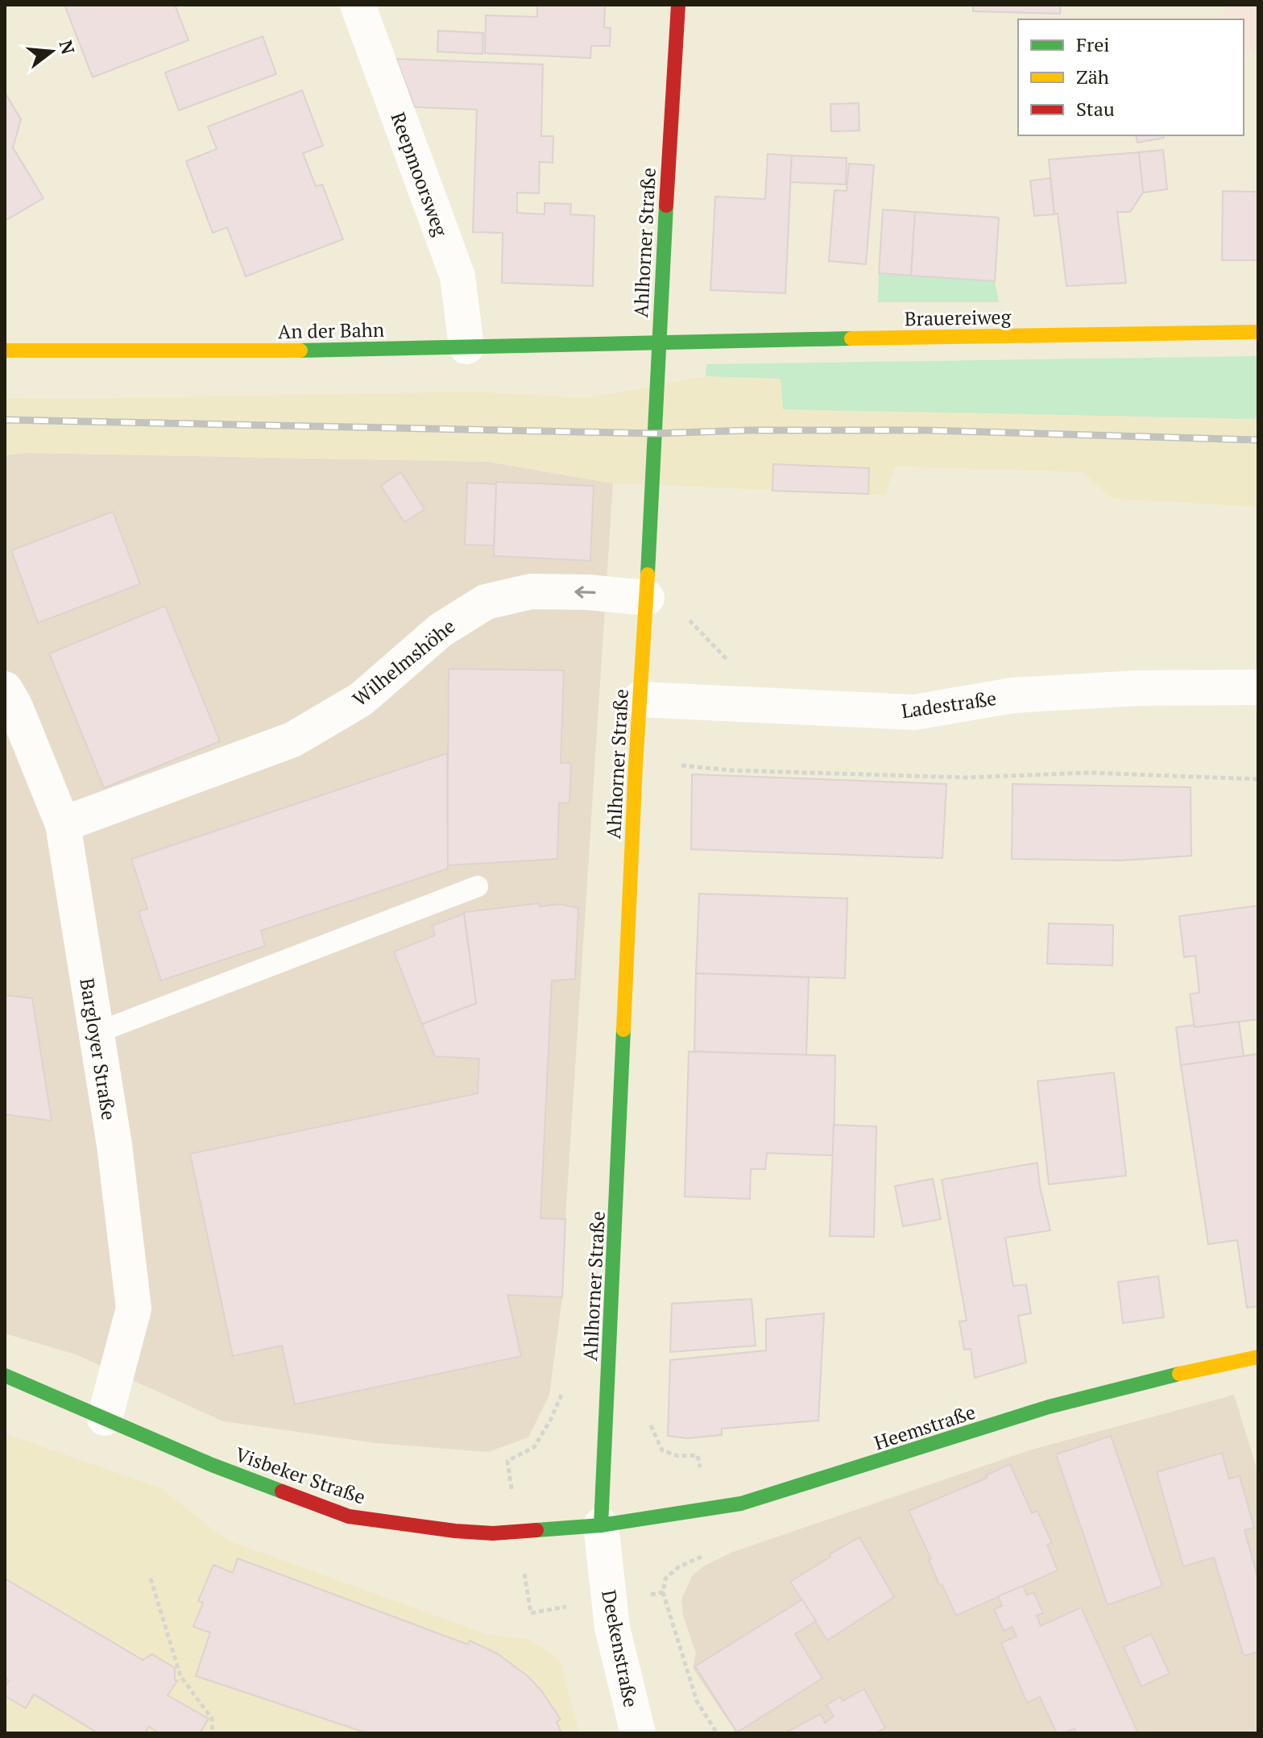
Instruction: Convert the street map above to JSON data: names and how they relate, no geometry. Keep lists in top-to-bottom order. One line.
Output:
{"streets":{"street":["Reepmoorsweg","Ahlhorner Straße","Brauereiweg","An der Bahn","Wilhelmshöhe","Ladestraße","Bargloyer Straße","Heemstraße","Visbeker Straße","Deekenstraße"]},"crossings":[["Reepmoorsweg","An der Bahn"],["Ahlhorner Straße","Brauereiweg"],["Ahlhorner Straße","An der Bahn"],["Ahlhorner Straße","Wilhelmshöhe"],["Ahlhorner Straße","Ladestraße"],["Ahlhorner Straße","Heemstraße"],["Ahlhorner Straße","Visbeker Straße"],["Ahlhorner Straße","Deekenstraße"],["Brauereiweg","An der Bahn"],["Wilhelmshöhe","Bargloyer Straße"],["Bargloyer Straße","Visbeker Straße"],["Heemstraße","Visbeker Straße"],["Heemstraße","Deekenstraße"],["Visbeker Straße","Deekenstraße"]],"one_way":["Wilhelmshöhe"],"legend":["Frei","Zäh","Stau"],"north":"right"}
